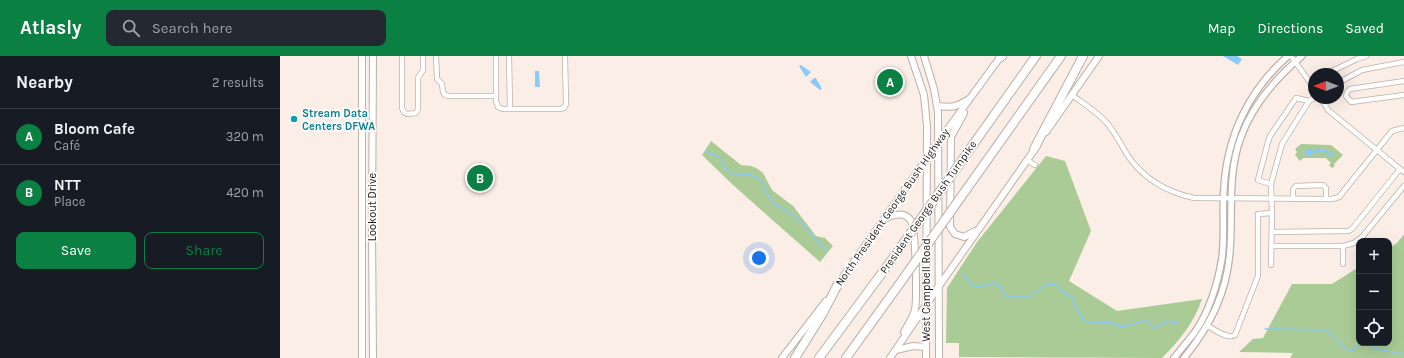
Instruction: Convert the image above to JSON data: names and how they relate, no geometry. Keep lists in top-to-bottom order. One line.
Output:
{"streets":{"highway":["President George Bush Turnpike"],"main road":["Lookout Drive","North President George Bush Highway","West Campbell Road"]},"crossings":[["North President George Bush Highway","West Campbell Road"]],"places":["Stream Data Centers DFWA"],"north":"left","page":{"header":"Atlasly","search":"Search here","nav":["Map","Directions","Saved"],"heading":["Nearby","2 results"],"pins":["A","B"],"list":[{"mark":"A","name":"Bloom Cafe","note":"Café","value":"320 m"},{"mark":"B","name":"NTT","note":"Place","value":"420 m"}],"buttons":["Save","Share"],"map_buttons":["+","−"]}}
